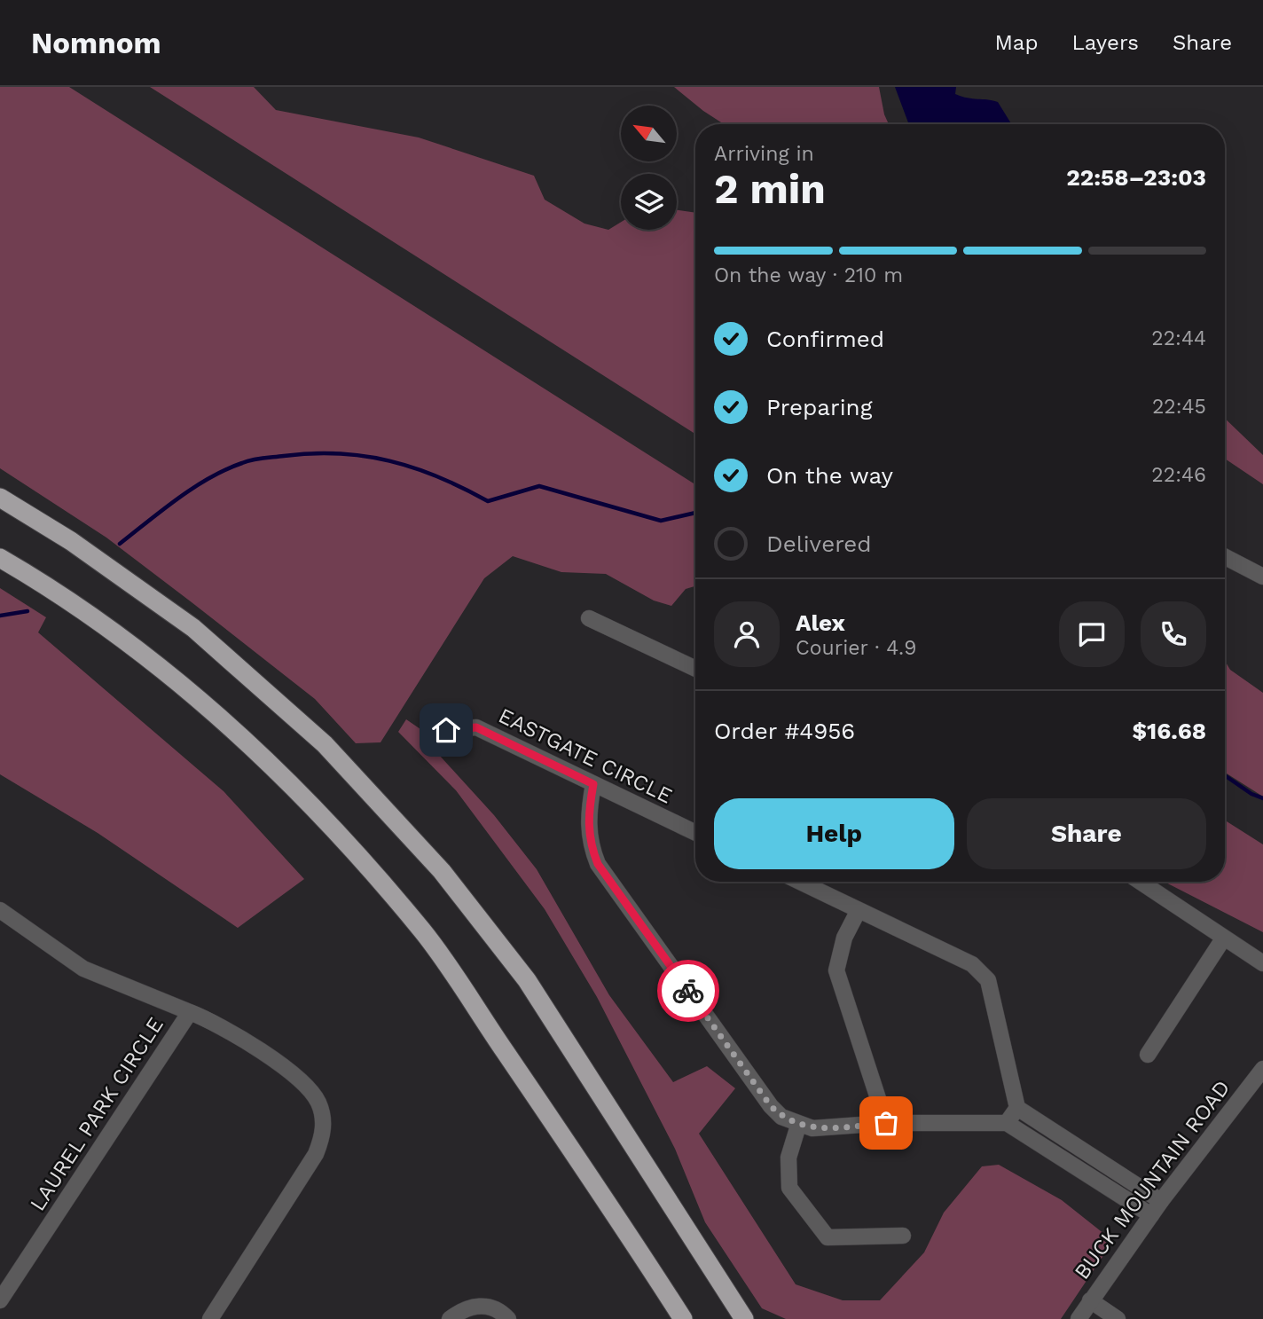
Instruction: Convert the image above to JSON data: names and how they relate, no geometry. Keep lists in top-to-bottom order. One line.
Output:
{"streets":{"street":["EASTGATE CIRCLE","LAUREL PARK CIRCLE","BUCK MOUNTAIN ROAD"]},"north":"top left","page":{"header":"Nomnom","nav":["Map","Layers","Share"],"heading":["2 min","Arriving in","22:58–23:03"],"panel":["Alex","Courier · 4.9","Order #4956","$16.68"],"bar":"On the way · 210 m","list":[["Confirmed","22:44"],["Preparing","22:45"],["On the way","22:46"],"Delivered"],"buttons":["Help","Share"]}}
